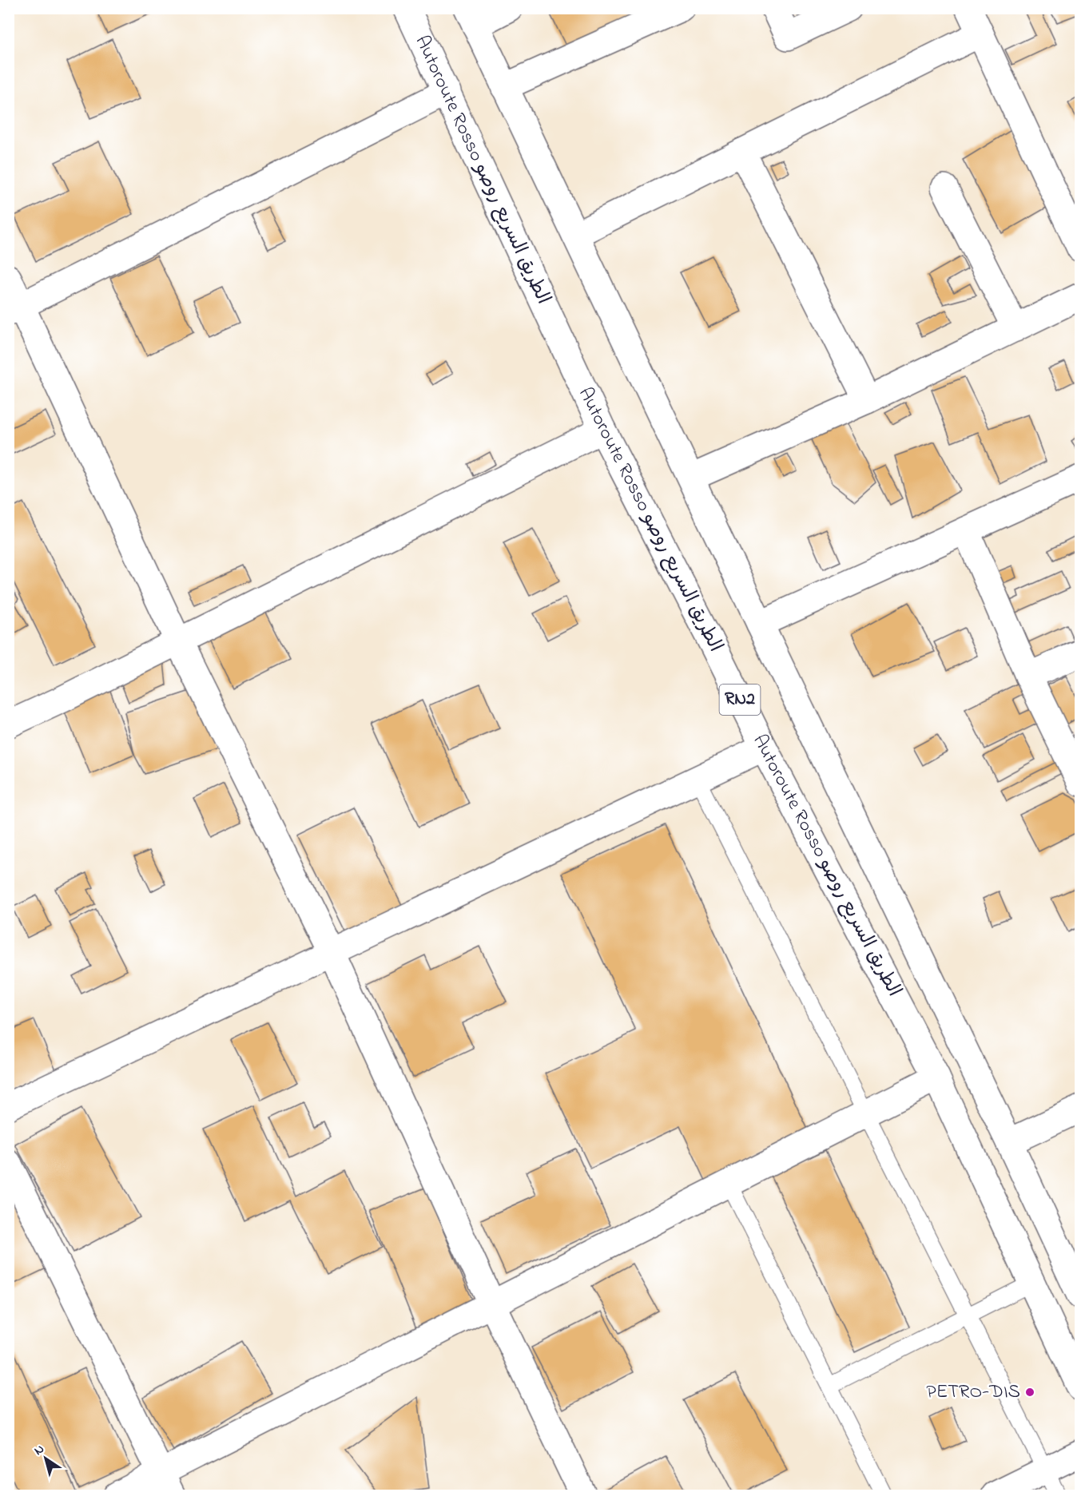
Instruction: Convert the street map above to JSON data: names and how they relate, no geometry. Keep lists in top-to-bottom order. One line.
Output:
{"streets":{"main road":["Autoroute Rosso الطريق السريع روصو","RN2"]},"places":["PETRO-DIS"],"north":"top left"}
